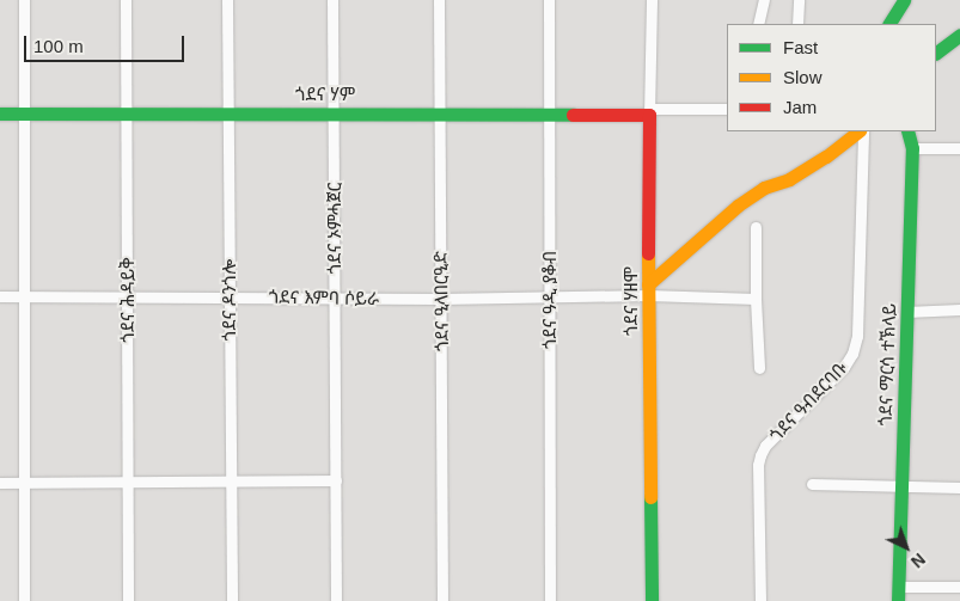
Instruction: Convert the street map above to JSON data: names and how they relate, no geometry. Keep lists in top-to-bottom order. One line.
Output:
{"streets":{"street":["ጎደና ሃም","ጎደና ኦምሓጀር","ጎደና እምባ ሶይራ","ጎደና ሕዳይቅ","ጎደና ዶንጎሎ","ጎደና ዓዲ ያቆብ","ጎደና ዒላበርዒድ","ጎደና ሃዘሞ","ጎደና ማርሳ ተኽላይ","ጎደና ዓብደርባቡ"]},"crossings":[["ጎደና ሃም","ጎደና ኦምሓጀር"],["ጎደና ሃም","ጎደና ሕዳይቅ"],["ጎደና ሃም","ጎደና ዶንጎሎ"],["ጎደና ሃም","ጎደና ዓዲ ያቆብ"],["ጎደና ሃም","ጎደና ዒላበርዒድ"],["ጎደና ሃም","ጎደና ሃዘሞ"],["ጎደና ኦምሓጀር","ጎደና እምባ ሶይራ"],["ጎደና እምባ ሶይራ","ጎደና ሕዳይቅ"],["ጎደና እምባ ሶይራ","ጎደና ዶንጎሎ"],["ጎደና እምባ ሶይራ","ጎደና ዓዲ ያቆብ"],["ጎደና እምባ ሶይራ","ጎደና ዒላበርዒድ"],["ጎደና እምባ ሶይራ","ጎደና ሃዘሞ"]],"legend":["Fast","Slow","Jam"],"scale_bar":"100 m","north":"bottom right"}
